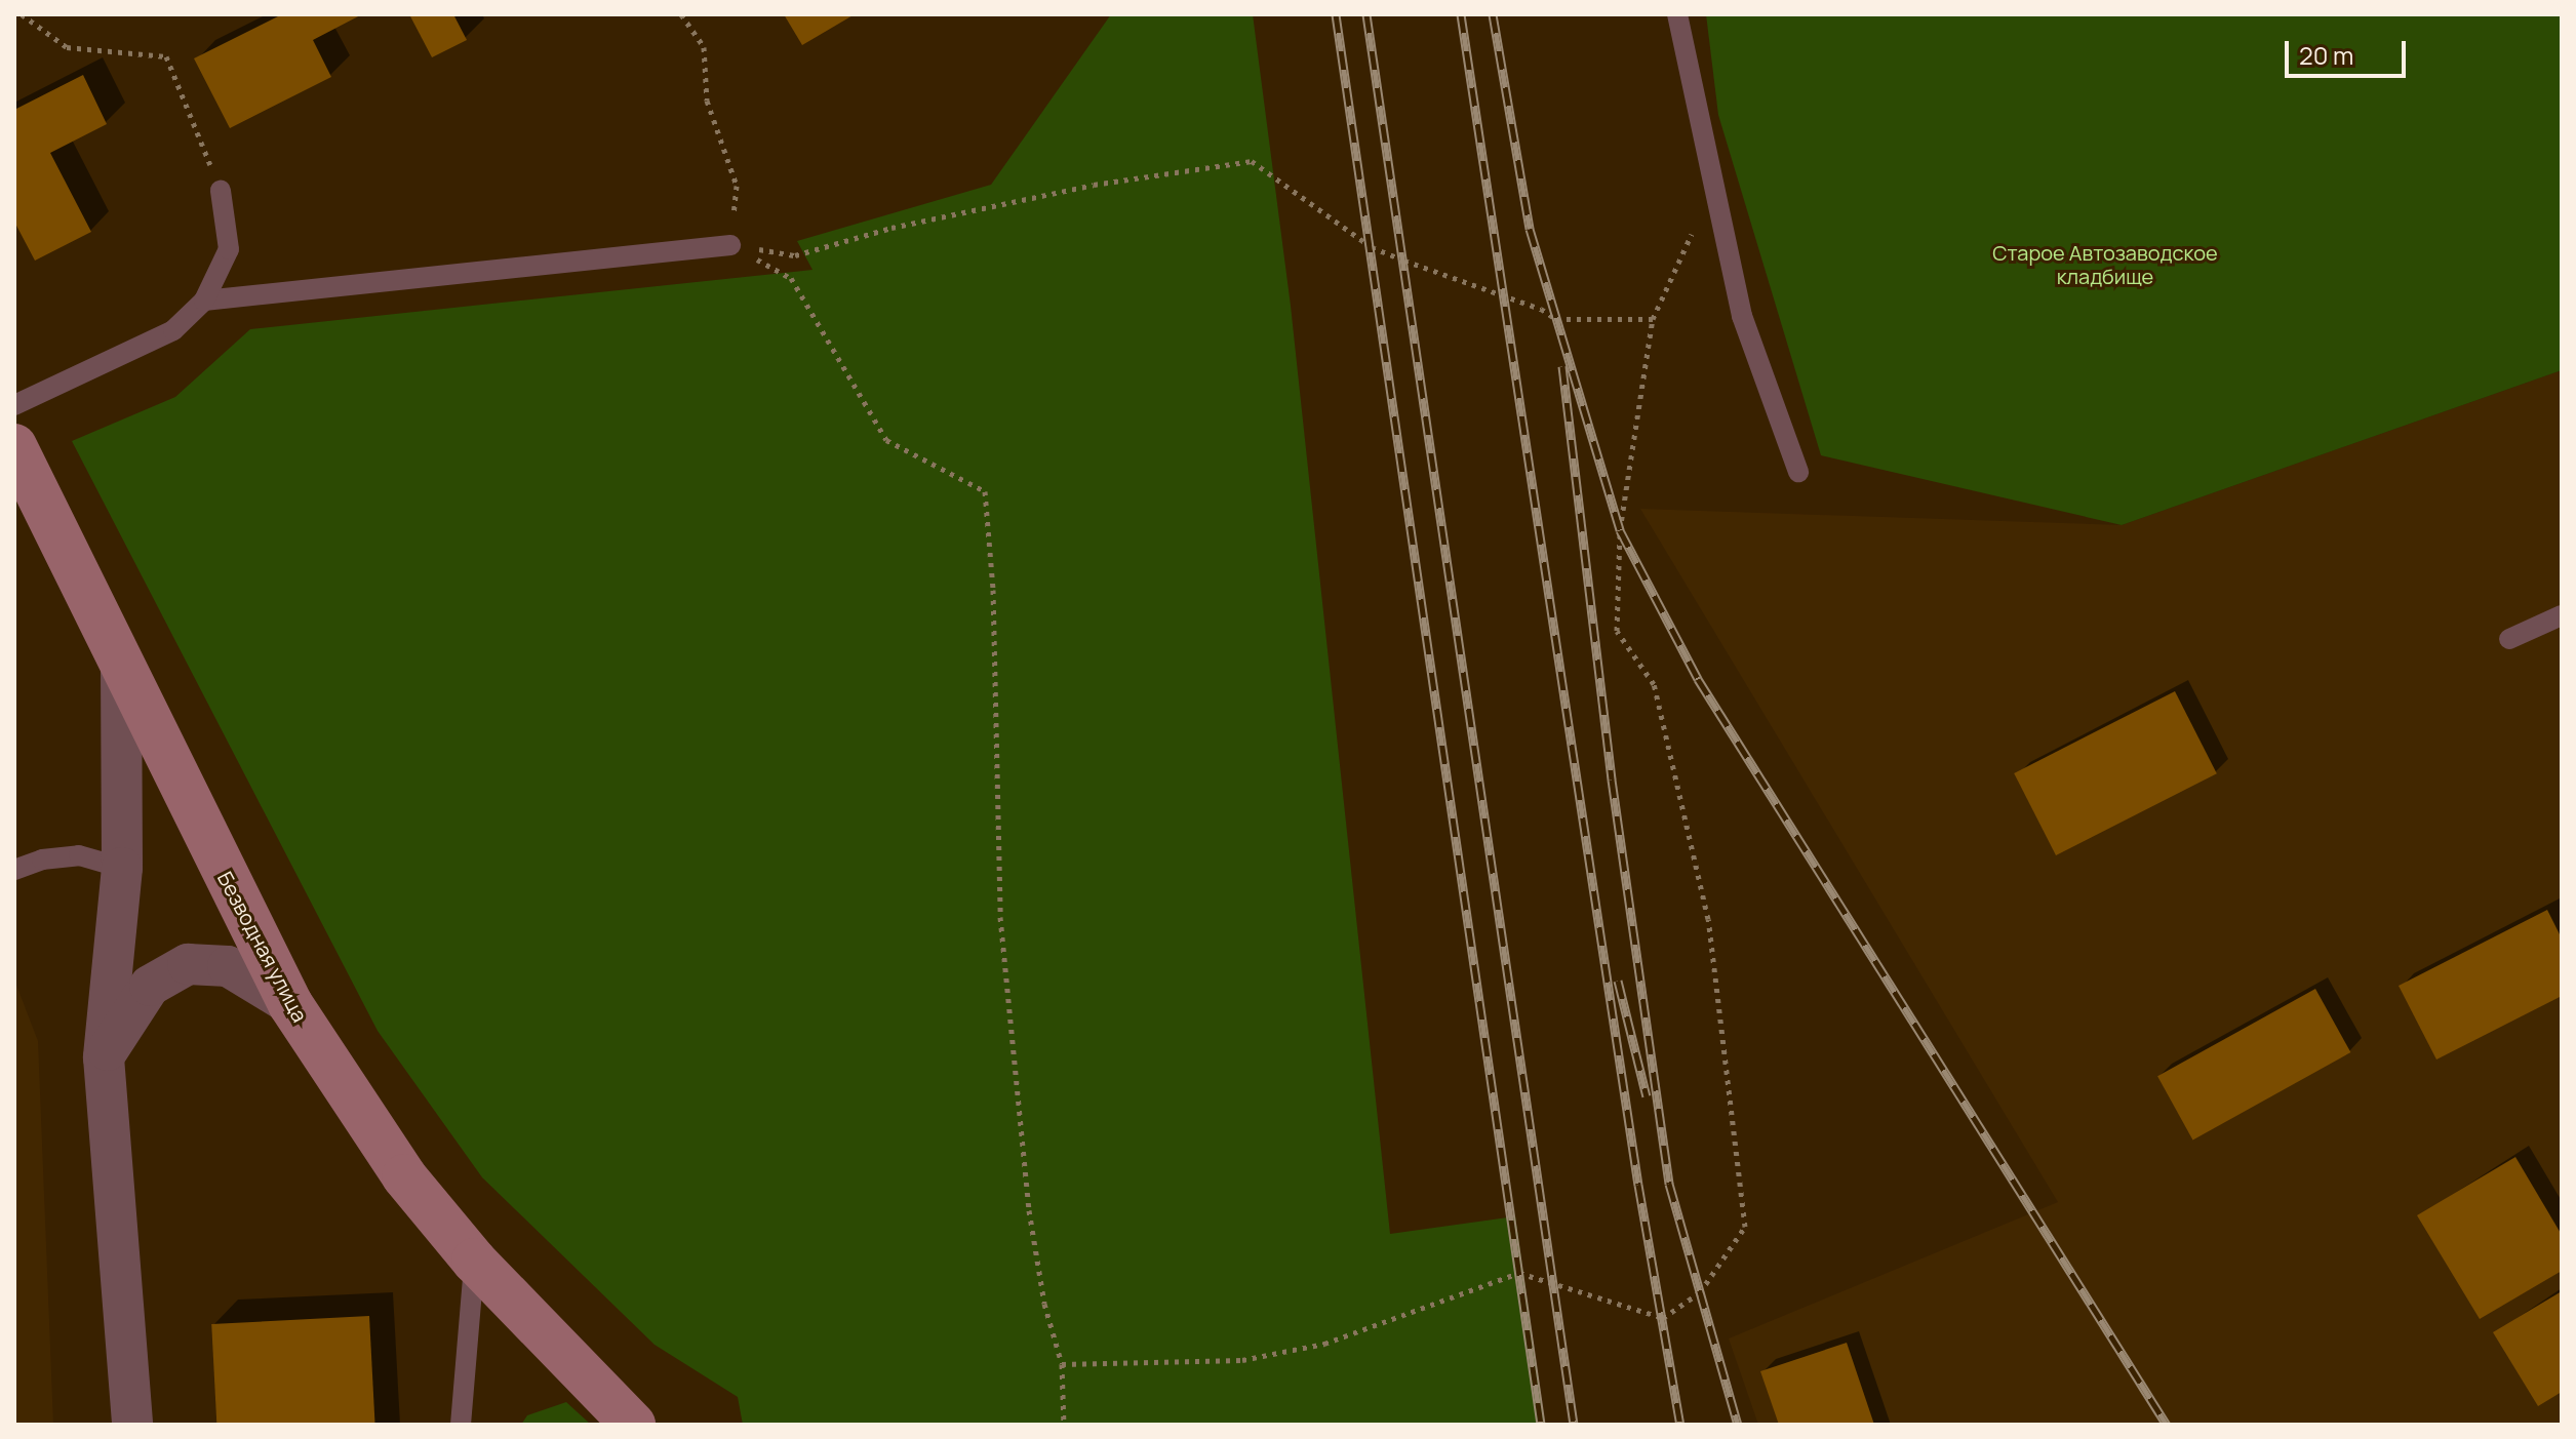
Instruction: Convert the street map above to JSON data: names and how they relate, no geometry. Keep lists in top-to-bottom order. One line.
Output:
{"streets":{"main road":["Безводная улица"]},"parks":["Старое Автозаводское кладбище"],"scale_bar":"20 m"}
